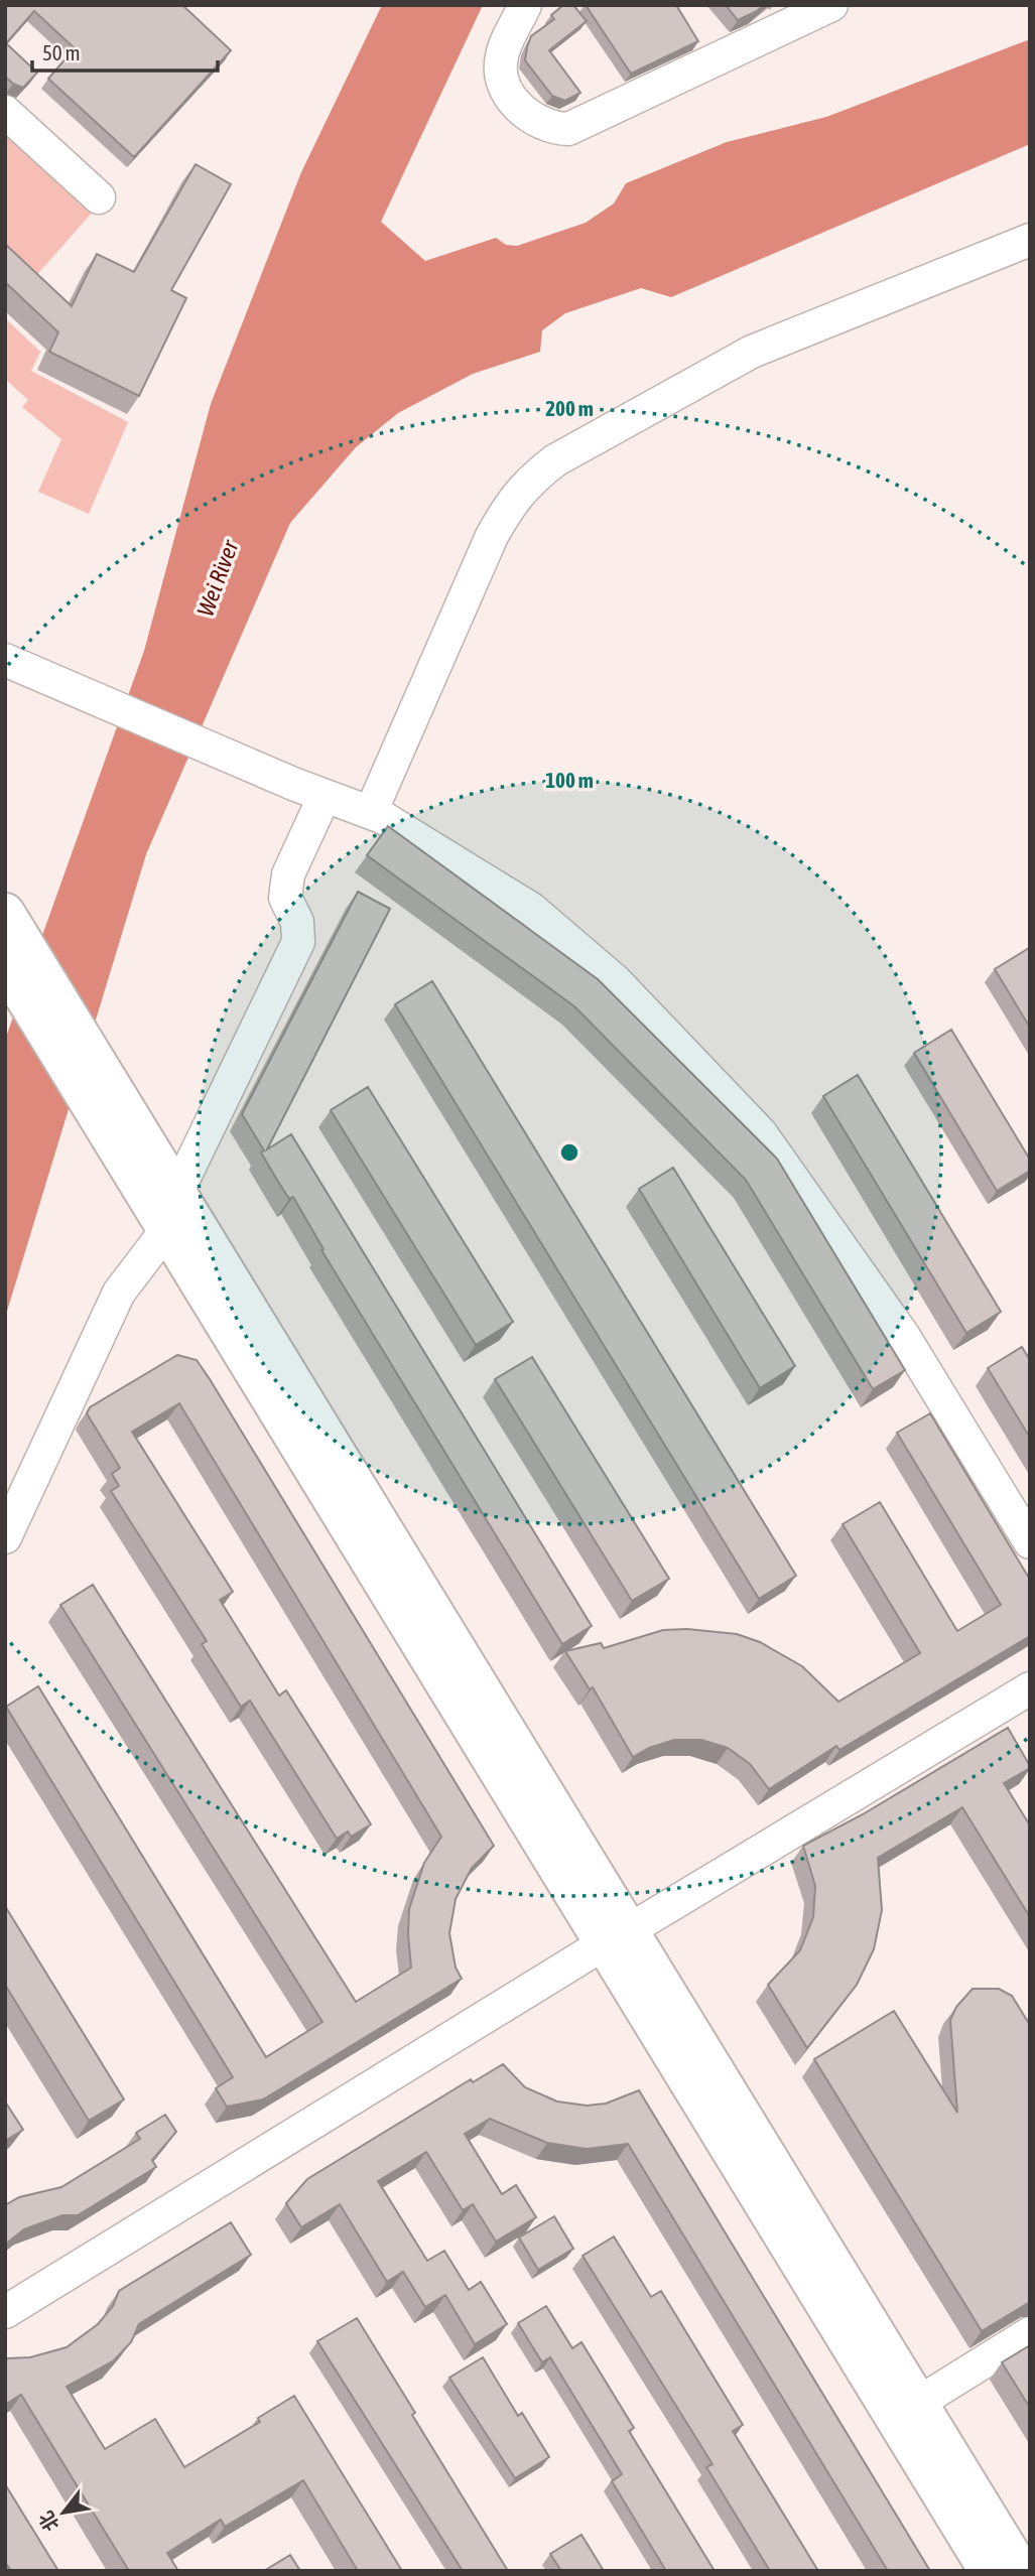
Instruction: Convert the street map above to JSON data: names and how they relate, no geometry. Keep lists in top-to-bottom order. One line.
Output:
{"water":["Wei River"],"scale_bar":"50 m","north":"bottom left","rings":["200 m","100 m"]}
